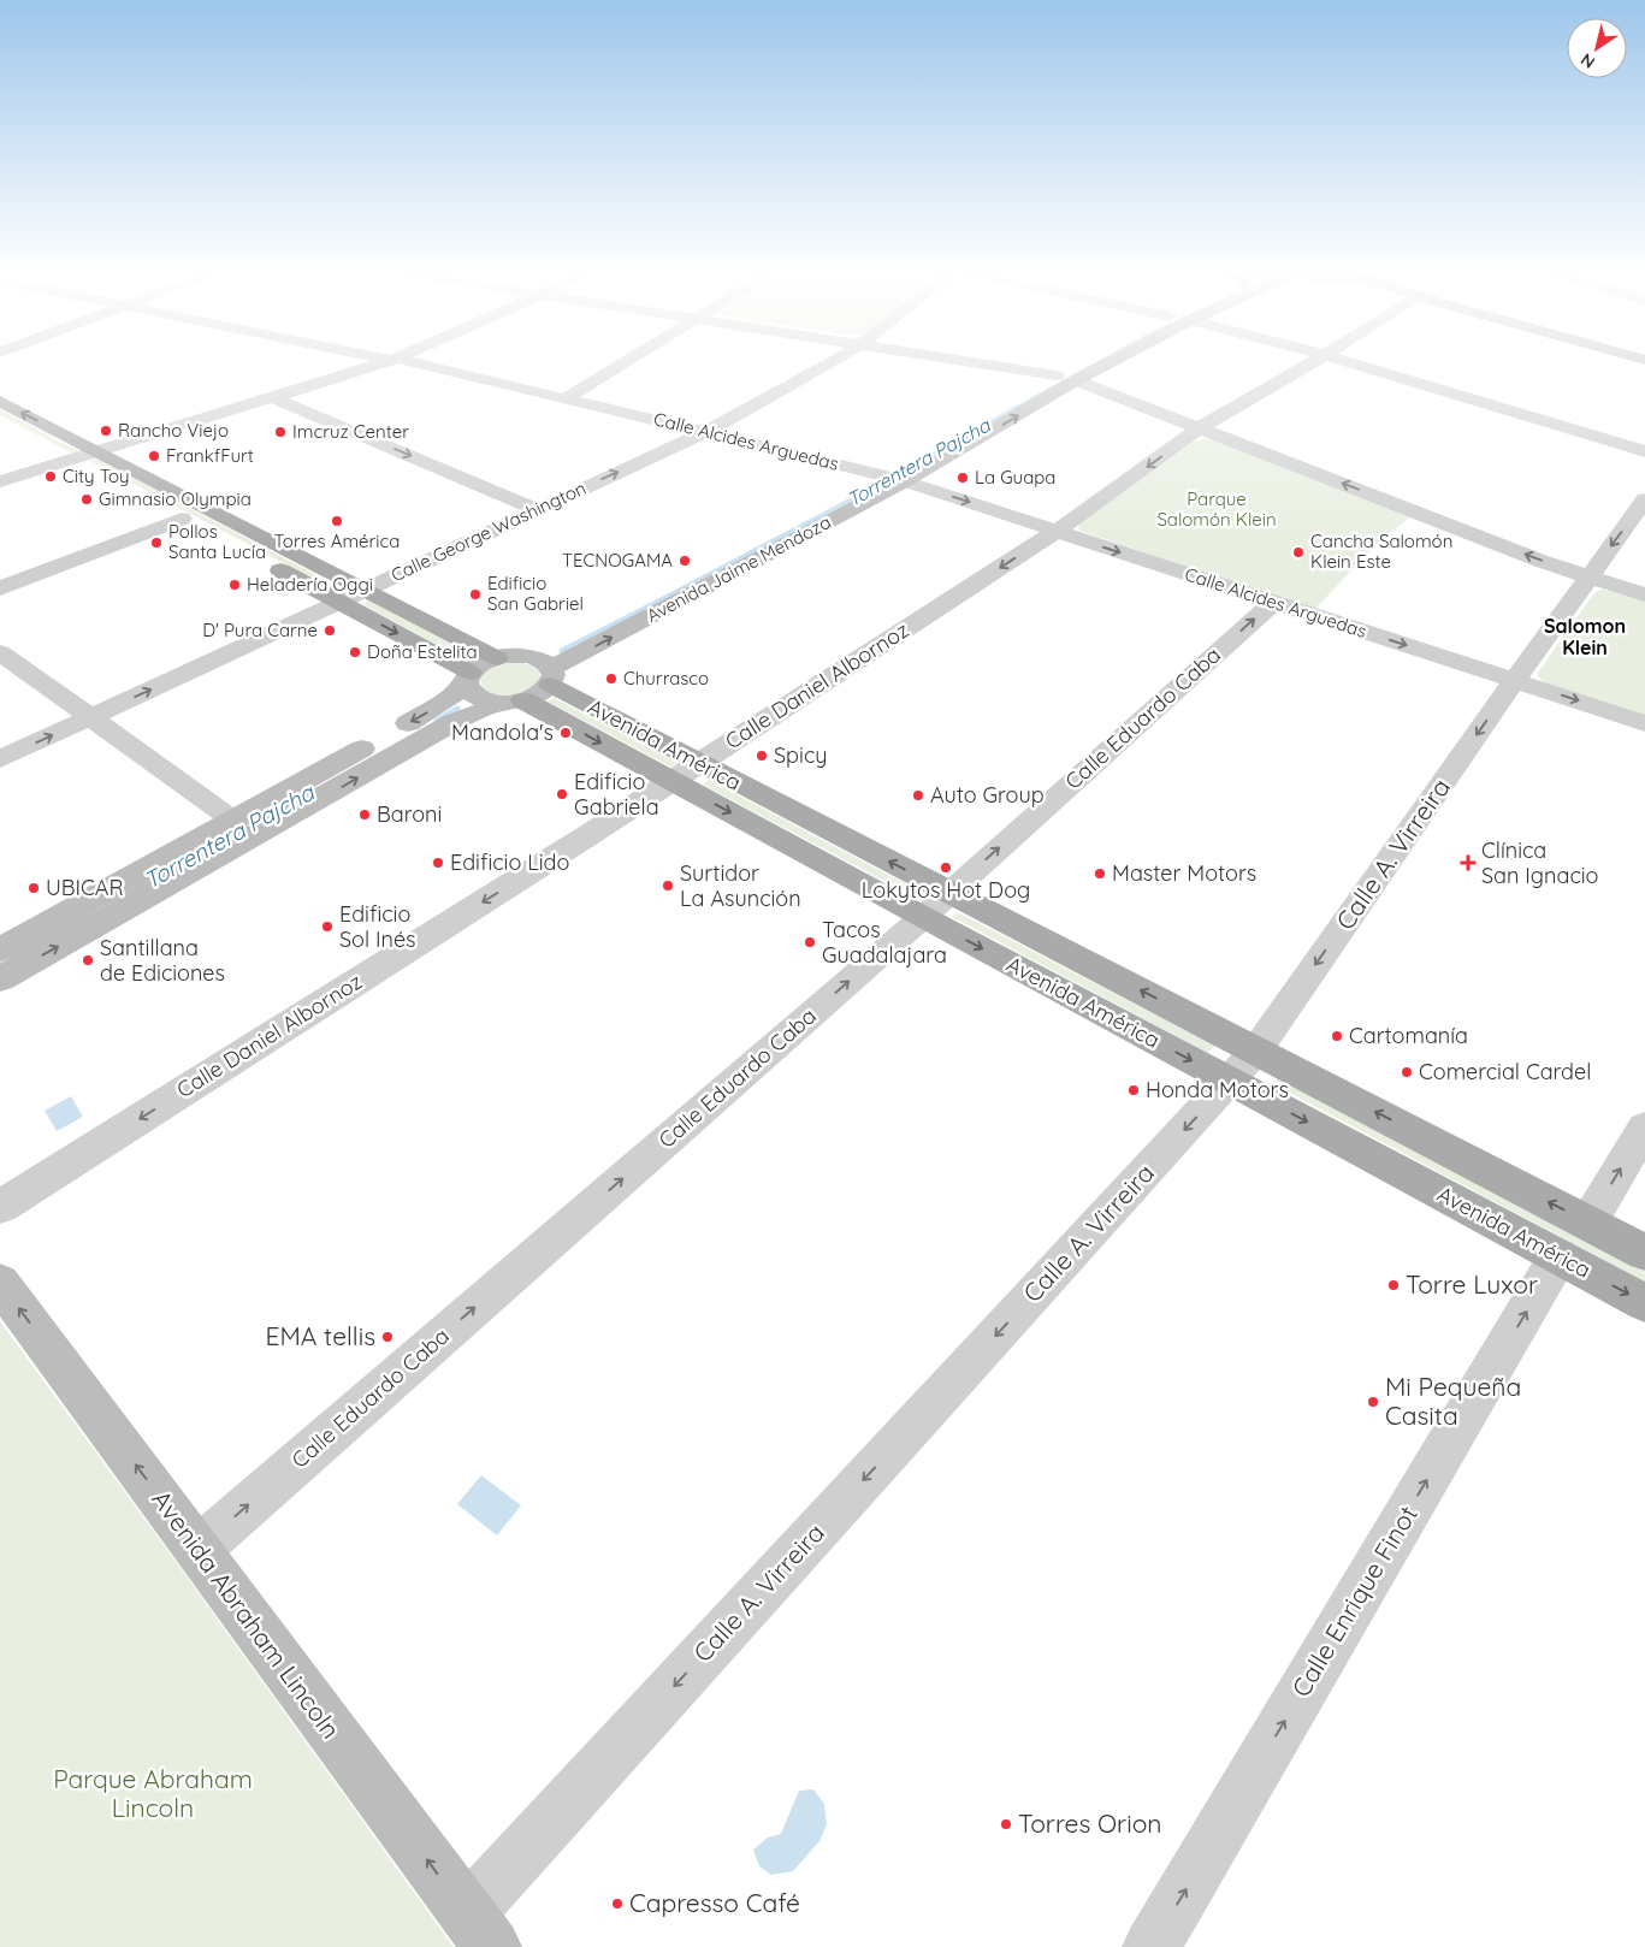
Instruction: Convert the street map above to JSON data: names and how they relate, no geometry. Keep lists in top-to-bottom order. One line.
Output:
{"streets":{"main road":["Avenida Jaime Mendoza","Avenida América","Avenida Abraham Lincoln"],"street":["Calle Alcides Arguedas","Calle George Washington","Calle Daniel Albornoz","Calle Eduardo Caba","Calle A. Virreira","Calle Enrique Finot"]},"crossings":[["Calle Alcides Arguedas","Calle George Washington"],["Calle Alcides Arguedas","Avenida Jaime Mendoza"],["Calle Alcides Arguedas","Calle Daniel Albornoz"],["Calle Alcides Arguedas","Calle Eduardo Caba"],["Calle Alcides Arguedas","Calle A. Virreira"],["Avenida Jaime Mendoza","Avenida América"],["Calle Daniel Albornoz","Avenida América"],["Calle Eduardo Caba","Avenida América"],["Calle Eduardo Caba","Avenida Abraham Lincoln"],["Avenida América","Calle A. Virreira"],["Avenida América","Calle Enrique Finot"],["Calle A. Virreira","Avenida Abraham Lincoln"]],"one_way":["Calle Daniel Albornoz","Calle Eduardo Caba","Calle A. Virreira","Calle Enrique Finot","Avenida Abraham Lincoln"],"districts":["Salomon Klein"],"water":["Torrentera Pajcha"],"parks":["Parque Salomón Klein","Parque Abraham Lincoln"],"places":{"other":["Rancho Viejo","Imcruz Center","FrankfFurt","City Toy","La Guapa","Gimnasio Olympia","Torres América","Pollos Santa Lucía","Cancha Salomón Klein Este","TECNOGAMA","Heladería Oggi","Edificio San Gabriel","D' Pura Carne","Doña Estelita","Churrasco","Mandola's","Spicy","Edificio Gabriela","Auto Group","Baroni","Edificio Lido","Lokytos Hot Dog","Master Motors","Surtidor La Asunción","UBICAR","Edificio Sol Inés","Tacos Guadalajara","Santillana de Ediciones","Cartomanía","Comercial Cardel","Honda Motors","Torre Luxor","EMA tellis","Mi Pequeña Casita","Torres Orion","Capresso Café"],"health":["Clínica San Ignacio"]},"north":"bottom left"}
